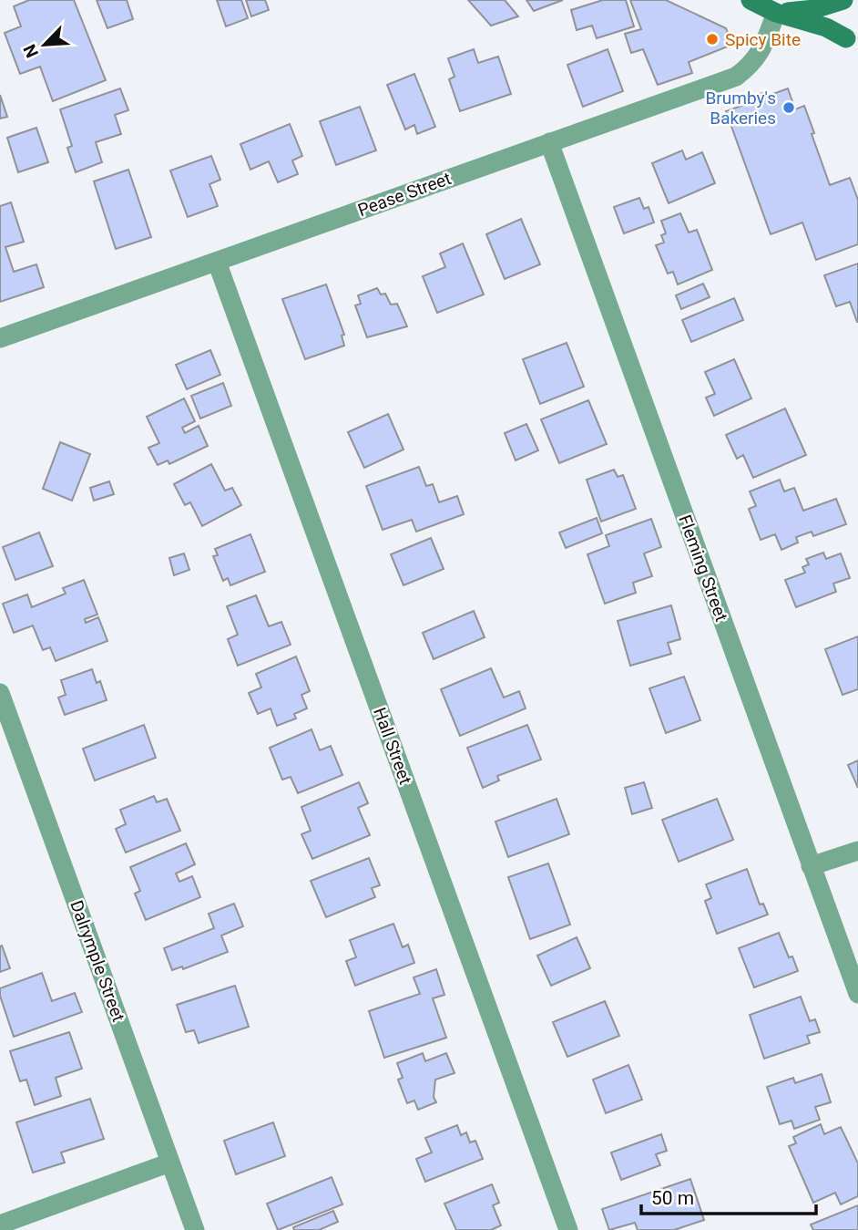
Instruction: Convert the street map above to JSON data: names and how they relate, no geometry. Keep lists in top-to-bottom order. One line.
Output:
{"streets":{"street":["Pease Street","Fleming Street","Hall Street","Dalrymple Street"]},"crossings":[["Pease Street","Fleming Street"],["Pease Street","Hall Street"]],"places":["Spicy Bite","Brumby's Bakeries"],"scale_bar":"50 m","north":"bottom left"}
